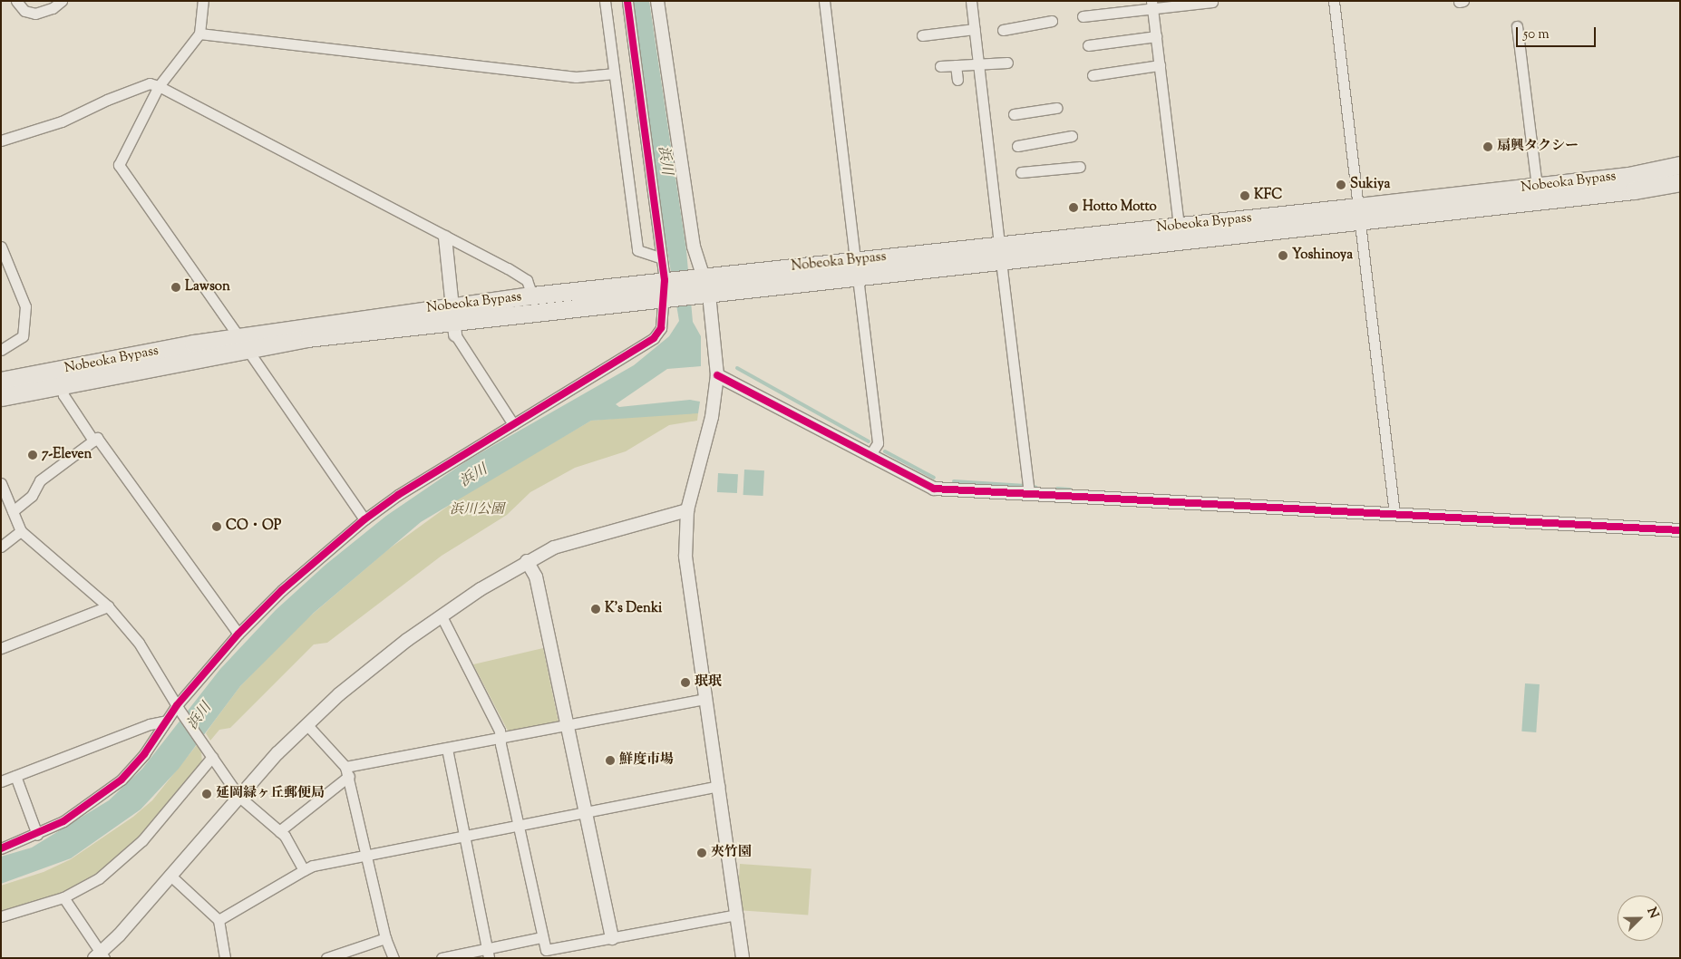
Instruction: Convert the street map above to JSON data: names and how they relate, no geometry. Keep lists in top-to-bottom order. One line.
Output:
{"streets":{"highway":["Nobeoka Bypass"]},"water":["浜川"],"parks":["浜川公園"],"places":["扇興タクシー","Sukiya","KFC","Hotto Motto","Yoshinoya","Lawson","7-Eleven","CO・OP","K's Denki","珉珉","鮮度市場","延岡緑ヶ丘郵便局","夾竹園"],"scale_bar":"50 m","north":"top right"}
